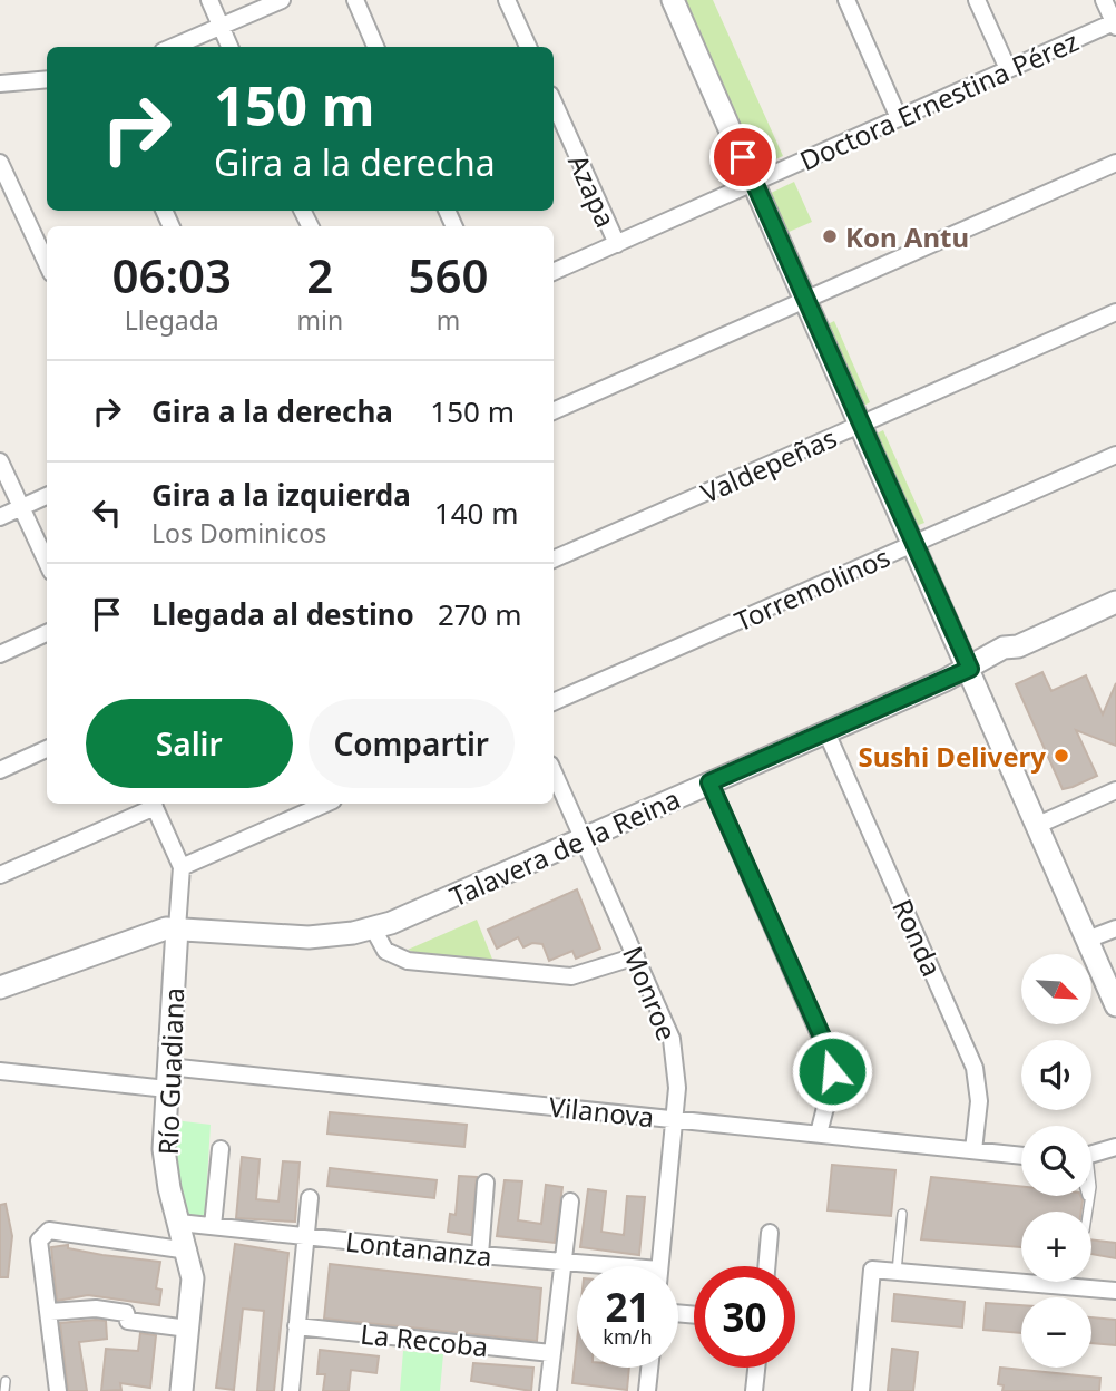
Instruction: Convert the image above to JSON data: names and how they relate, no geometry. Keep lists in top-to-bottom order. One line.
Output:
{"streets":{"street":["Doctora Ernestina Pérez","Azapa","Valdepeñas","Torremolinos","Talavera de la Reina","Ronda","Monroe","Río Guadiana","Vilanova","Lontananza","La Recoba"]},"crossings":[["Doctora Ernestina Pérez","Azapa"],["Talavera de la Reina","Ronda"],["Talavera de la Reina","Monroe"],["Talavera de la Reina","Río Guadiana"],["Ronda","Vilanova"],["Monroe","Vilanova"],["Río Guadiana","Vilanova"],["Río Guadiana","Lontananza"]],"places":["Kon Antu","Sushi Delivery"],"north":"bottom right","page":{"turn":["150 m","Gira a la derecha"],"eta":["06:03","Llegada","2","min","560","m"],"list":[{"name":"Gira a la derecha","value":"150 m"},{"name":"Gira a la izquierda","note":"Los Dominicos","value":"140 m"},{"name":"Llegada al destino","value":"270 m"}],"buttons":["Salir","Compartir"],"map_buttons":["+","−"],"speed":"21 km/h","limit":"30"}}
